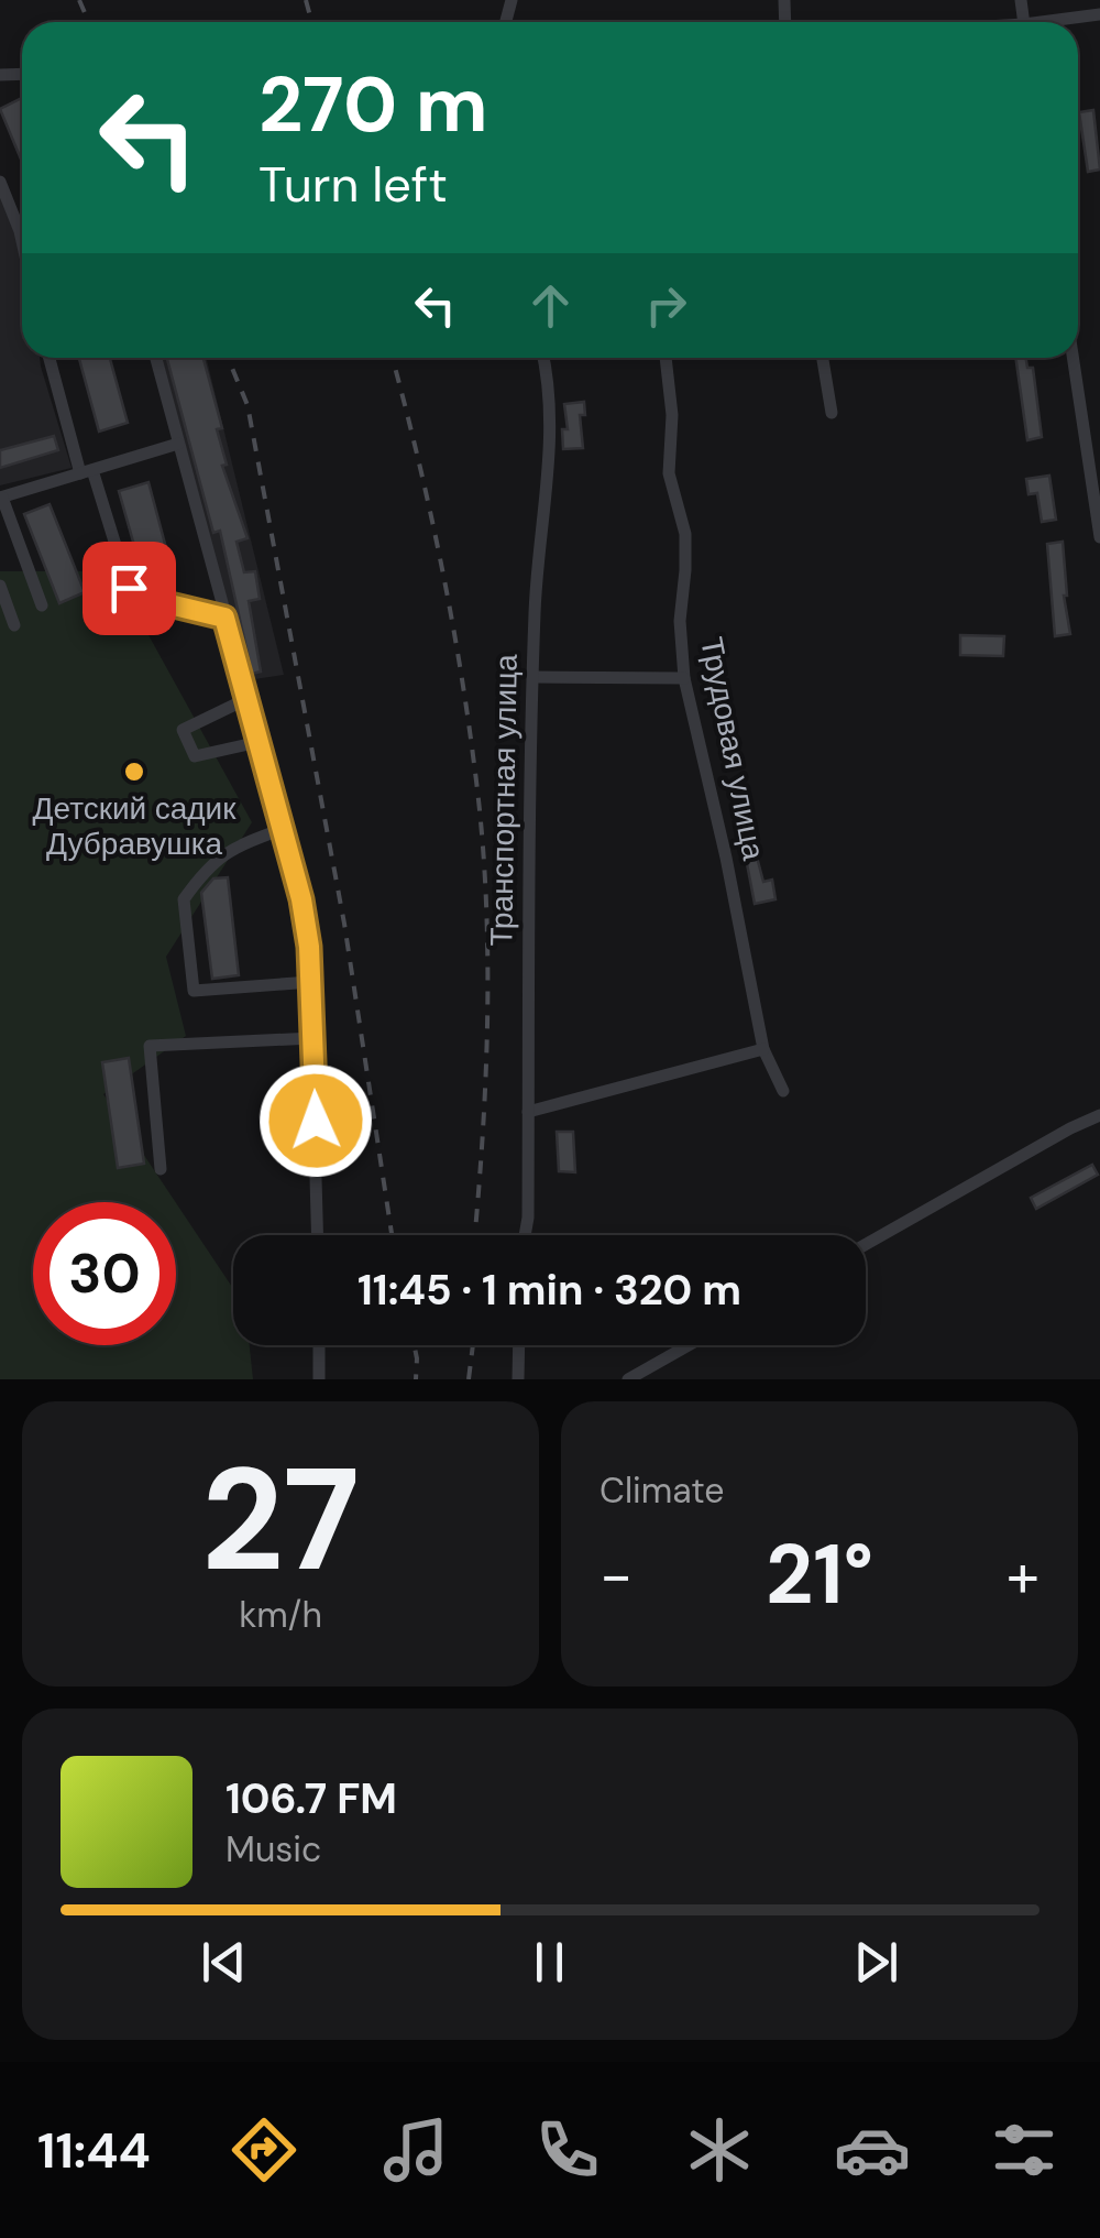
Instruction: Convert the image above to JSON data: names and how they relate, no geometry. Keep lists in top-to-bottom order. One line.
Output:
{"streets":{"street":["Трудовая улица","Транспортная улица"]},"places":["Детский садик Дубравушка"],"page":{"turn":["270 m","Turn left"],"limit":"30","trip":"11:45 · 1 min · 320 m","tile":[["27","km/h"],"Climate"],"heat":["−","21°","+"],"song":["106.7 FM","Music"],"tabs":"11:44"}}
